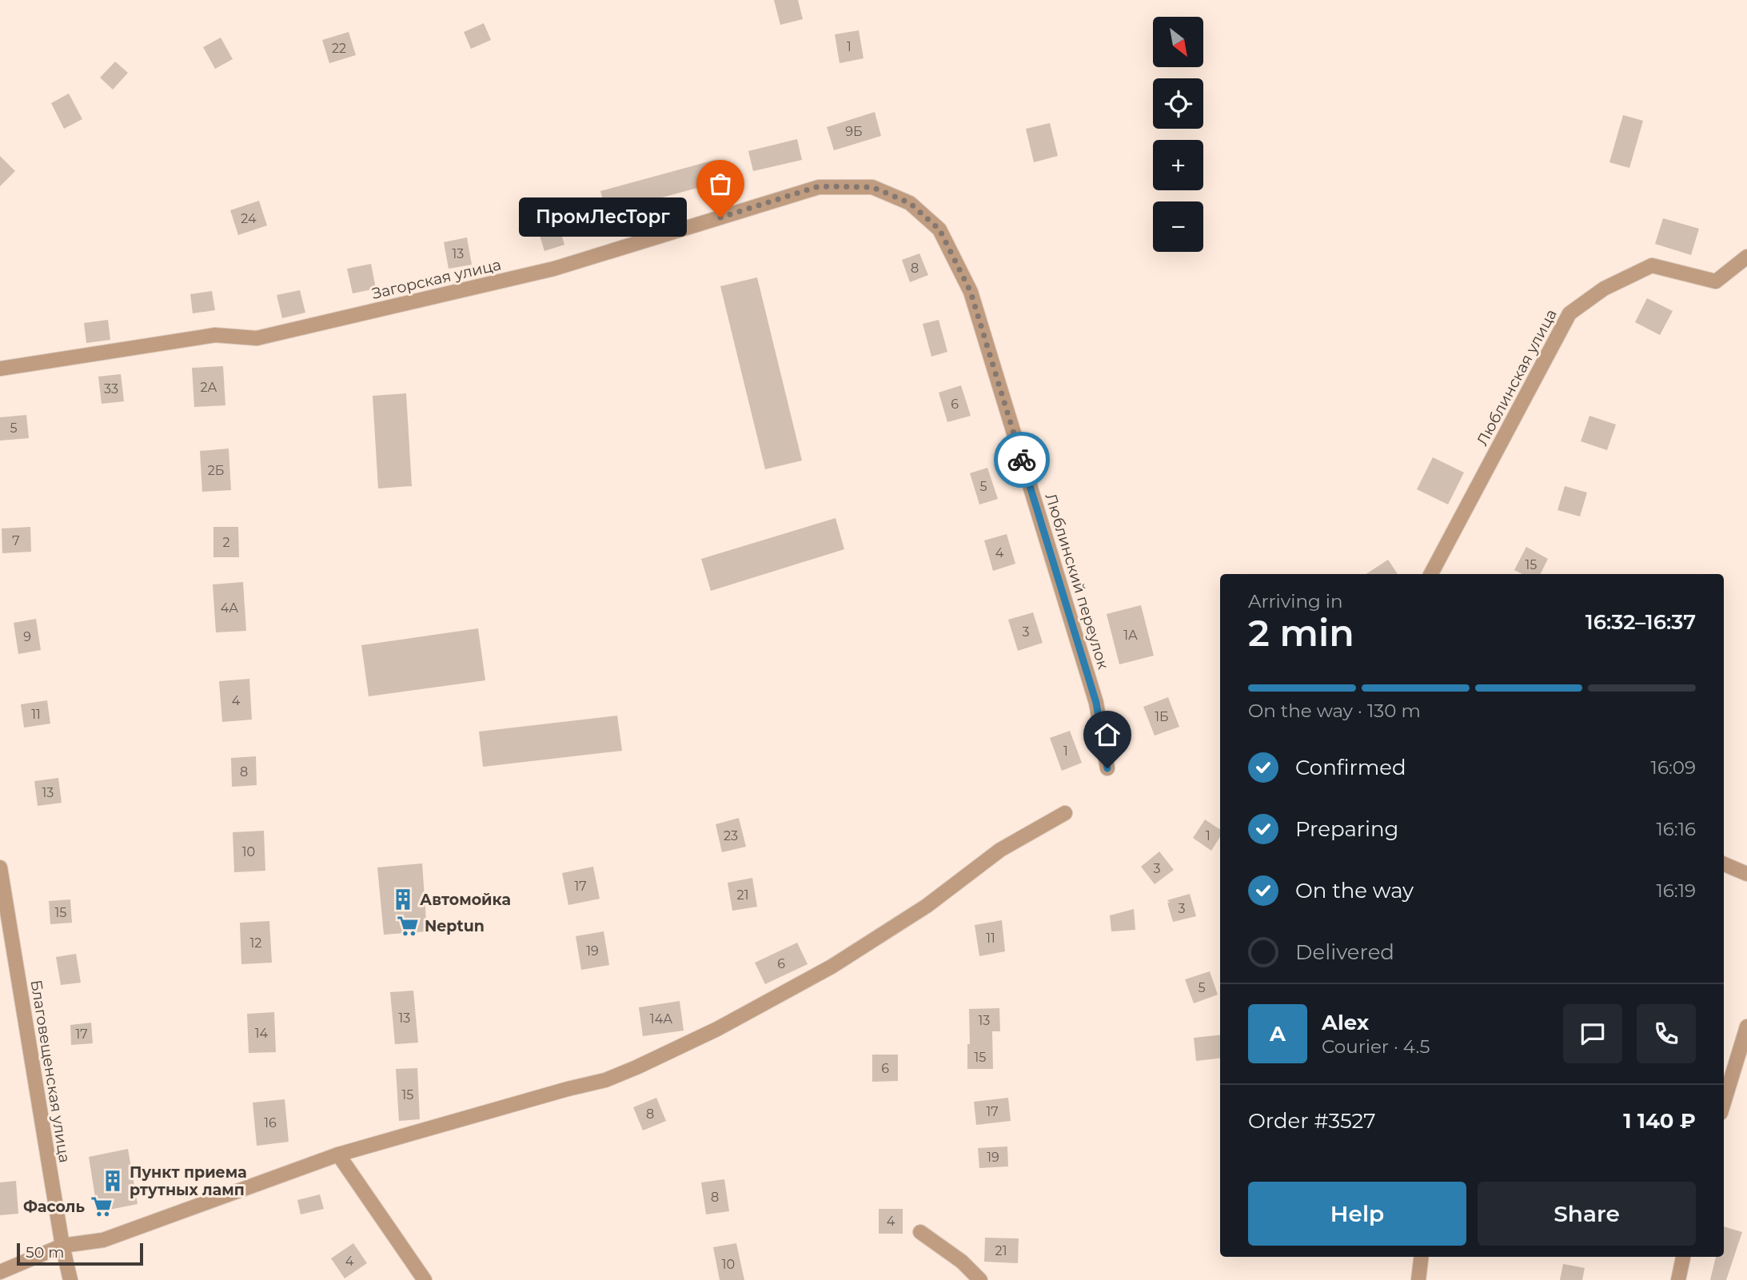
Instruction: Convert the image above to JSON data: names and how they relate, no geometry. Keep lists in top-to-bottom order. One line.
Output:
{"streets":{"street":["Загорская улица","Люблинская улица","Люблинский переулок","Благовещенская улица"]},"crossings":[["Загорская улица","Люблинский переулок"]],"places":{"other":["ПромЛесТорг"],"building":["Автомойка","Пункт приема ртутных ламп"],"supermarket":["Neptun","Фасоль"]},"house_numbers":["1","22","9Б","24","13","8","2А","33","6","5","2Б","5","7","2","4","15","4А","3","1А","9","4","11","1Б","1","8","13","23","1","10","3","17","21","3","15","11","12","19","6","5","13","14А","13","14","17","15","6","15","17","8","16","19","8","4","21","4","10"],"scale_bar":"50 m","north":"bottom right","page":{"map_buttons":["+","−"],"bubble":"ПромЛесТорг","heading":["2 min","Arriving in","16:32–16:37"],"panel":["Alex","Courier · 4.5","Order #3527","1 140 ₽"],"bar":"On the way · 130 m","list":[["Confirmed","16:09"],["Preparing","16:16"],["On the way","16:19"],"Delivered"],"round":"A","buttons":["Help","Share"],"scale":"50 m"}}
